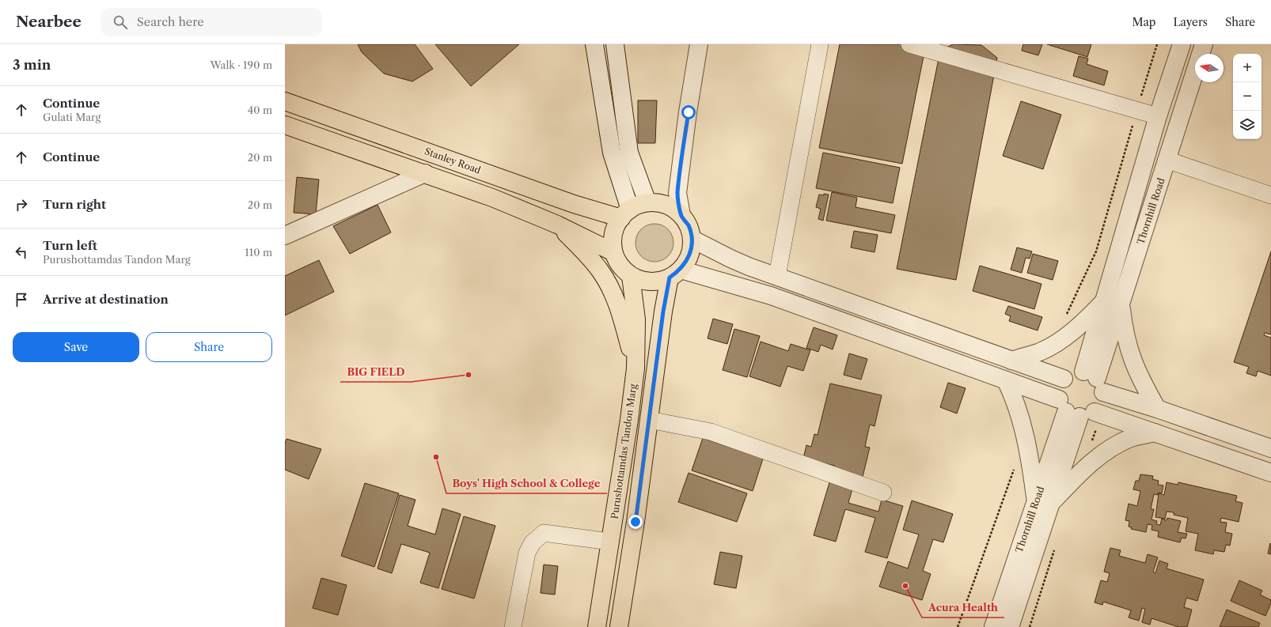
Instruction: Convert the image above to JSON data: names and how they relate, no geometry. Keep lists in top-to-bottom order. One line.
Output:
{"streets":{"main road":["Stanley Road","Purushottamdas Tandon Marg"],"street":["Thornhill Road"]},"crossings":[["Stanley Road","Purushottamdas Tandon Marg"]],"places":["BIG FIELD","Boys' High School & College","Acura Health"],"north":"left","page":{"header":"Nearbee","search":"Search here","nav":["Map","Layers","Share"],"heading":["3 min","Walk · 190 m"],"map_buttons":["+","−"],"list":[["Continue","Gulati Marg","40 m"],["Continue","20 m"],["Turn right","20 m"],["Turn left","Purushottamdas Tandon Marg","110 m"],"Arrive at destination"],"buttons":["Save","Share"]}}
